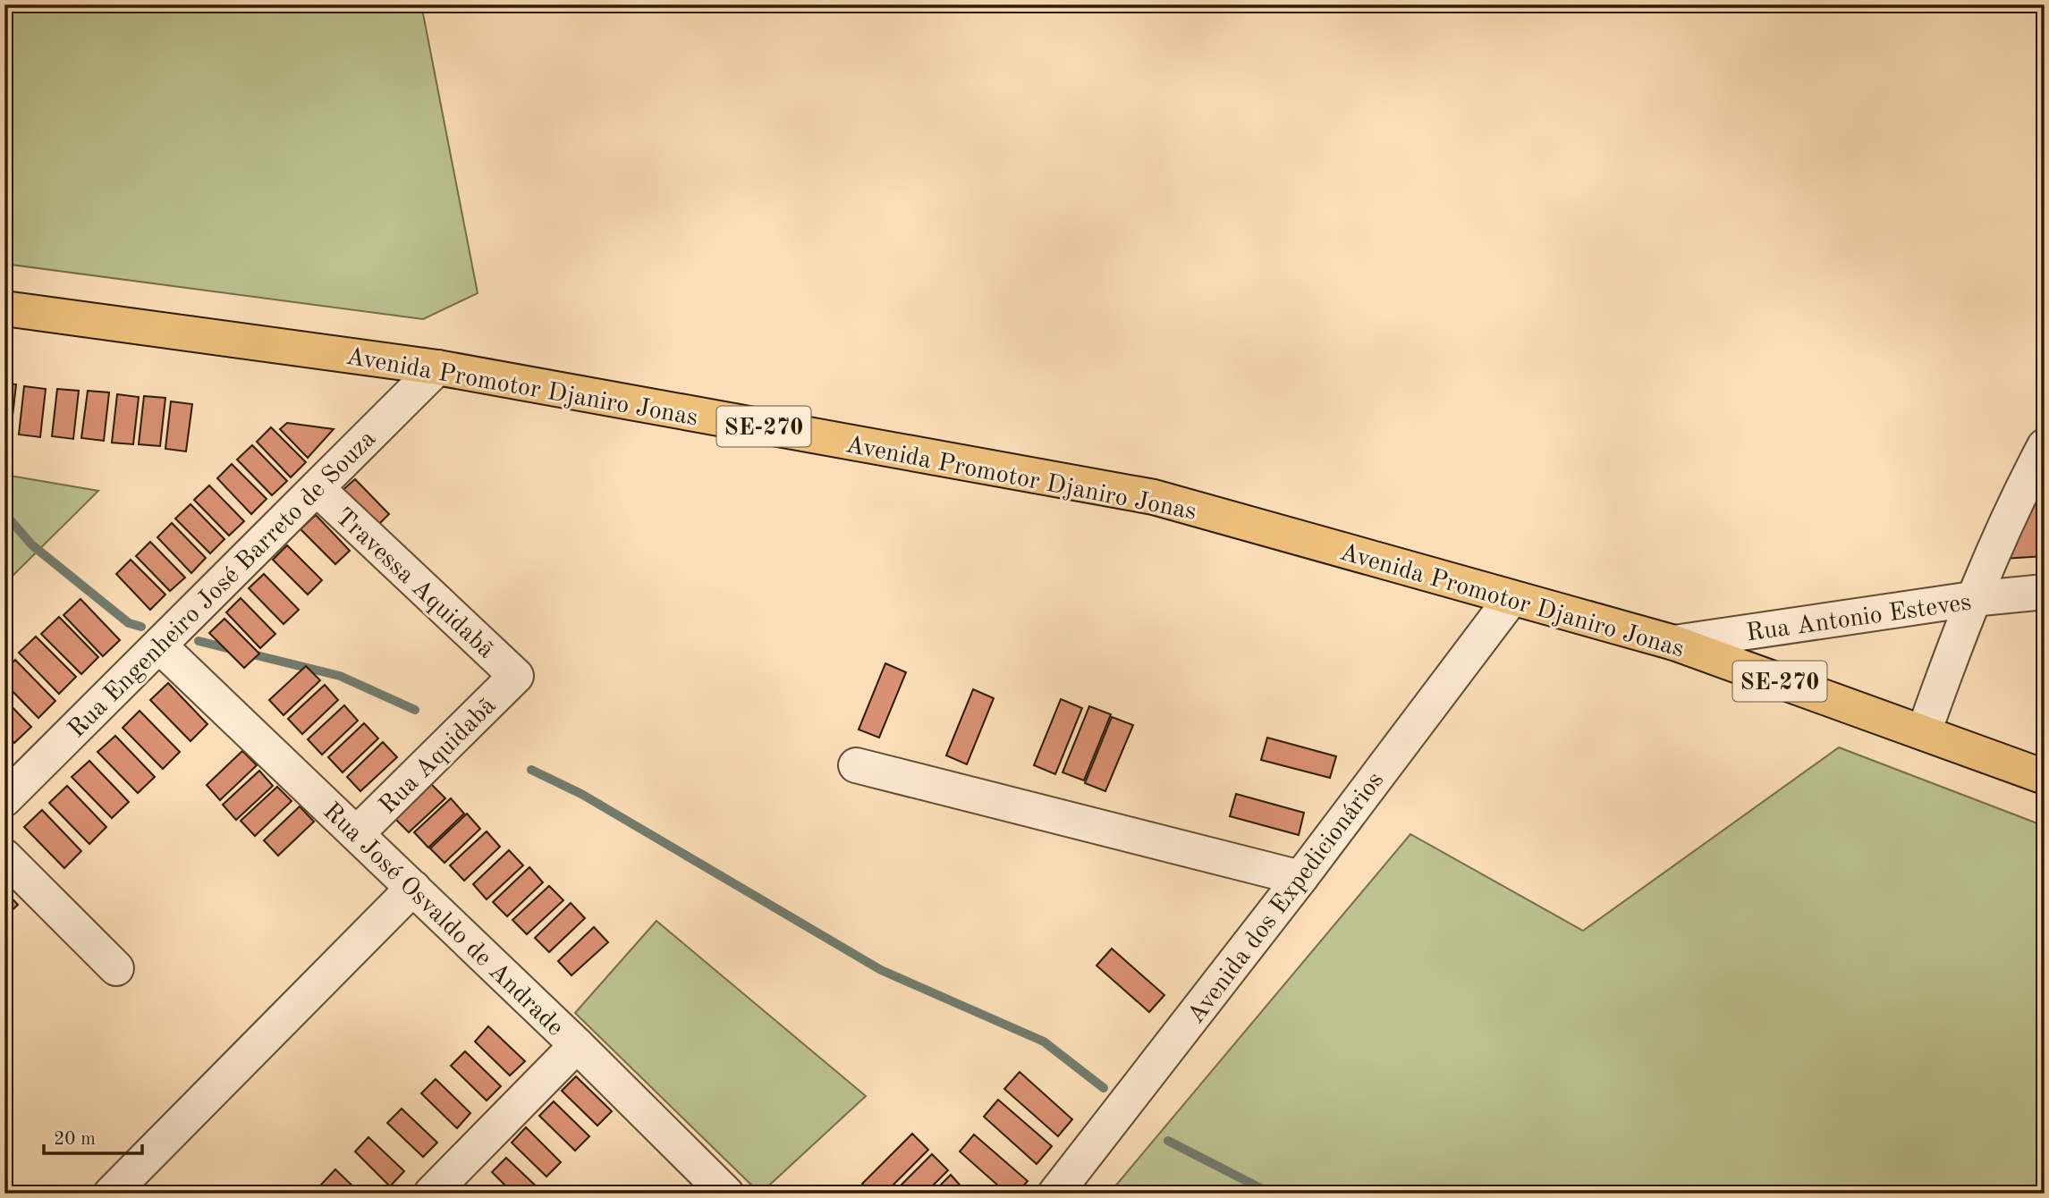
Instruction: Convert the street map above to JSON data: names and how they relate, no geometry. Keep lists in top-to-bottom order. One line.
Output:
{"streets":{"main road":["Avenida Promotor Djaniro Jonas","SE-270"],"street":["Travessa Aquidabã","Rua Engenheiro José Barreto de Souza","Rua Antonio Esteves","Rua Aquidabã","Avenida dos Expedicionários","Rua José Osvaldo de Andrade"]},"crossings":[["Avenida Promotor Djaniro Jonas","Rua Engenheiro José Barreto de Souza"],["Avenida Promotor Djaniro Jonas","Rua Antonio Esteves"],["Avenida Promotor Djaniro Jonas","Avenida dos Expedicionários"],["Travessa Aquidabã","Rua Engenheiro José Barreto de Souza"],["Travessa Aquidabã","Rua Aquidabã"],["Rua Engenheiro José Barreto de Souza","Rua José Osvaldo de Andrade"],["Rua Aquidabã","Rua José Osvaldo de Andrade"]],"scale_bar":"20 m"}
